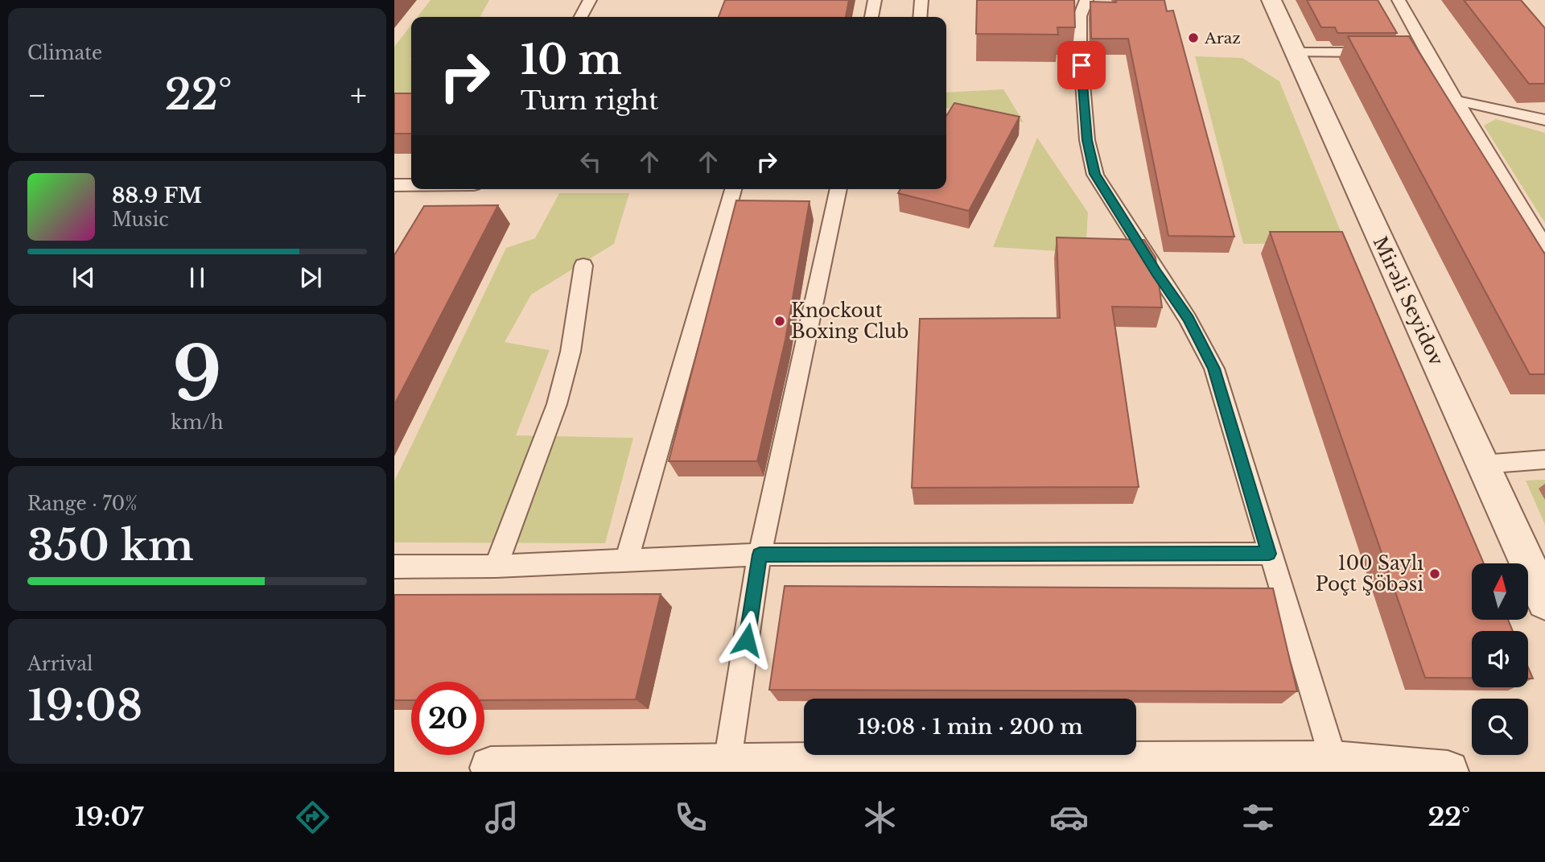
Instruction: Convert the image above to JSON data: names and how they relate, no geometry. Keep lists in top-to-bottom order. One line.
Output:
{"streets":{"street":["Mirəli Seyidov"]},"places":["Araz","Knockout Boxing Club","100 Saylı Poçt Şöbəsi"],"north":"top","page":{"tile":["Climate",["9","km/h"],["Range · 70%","350 km"],["Arrival","19:08"]],"turn":["10 m","Turn right"],"heat":["−","22°","+"],"song":["88.9 FM","Music"],"limit":"20","trip":"19:08 · 1 min · 200 m","tabs":["19:07","22°"]}}
